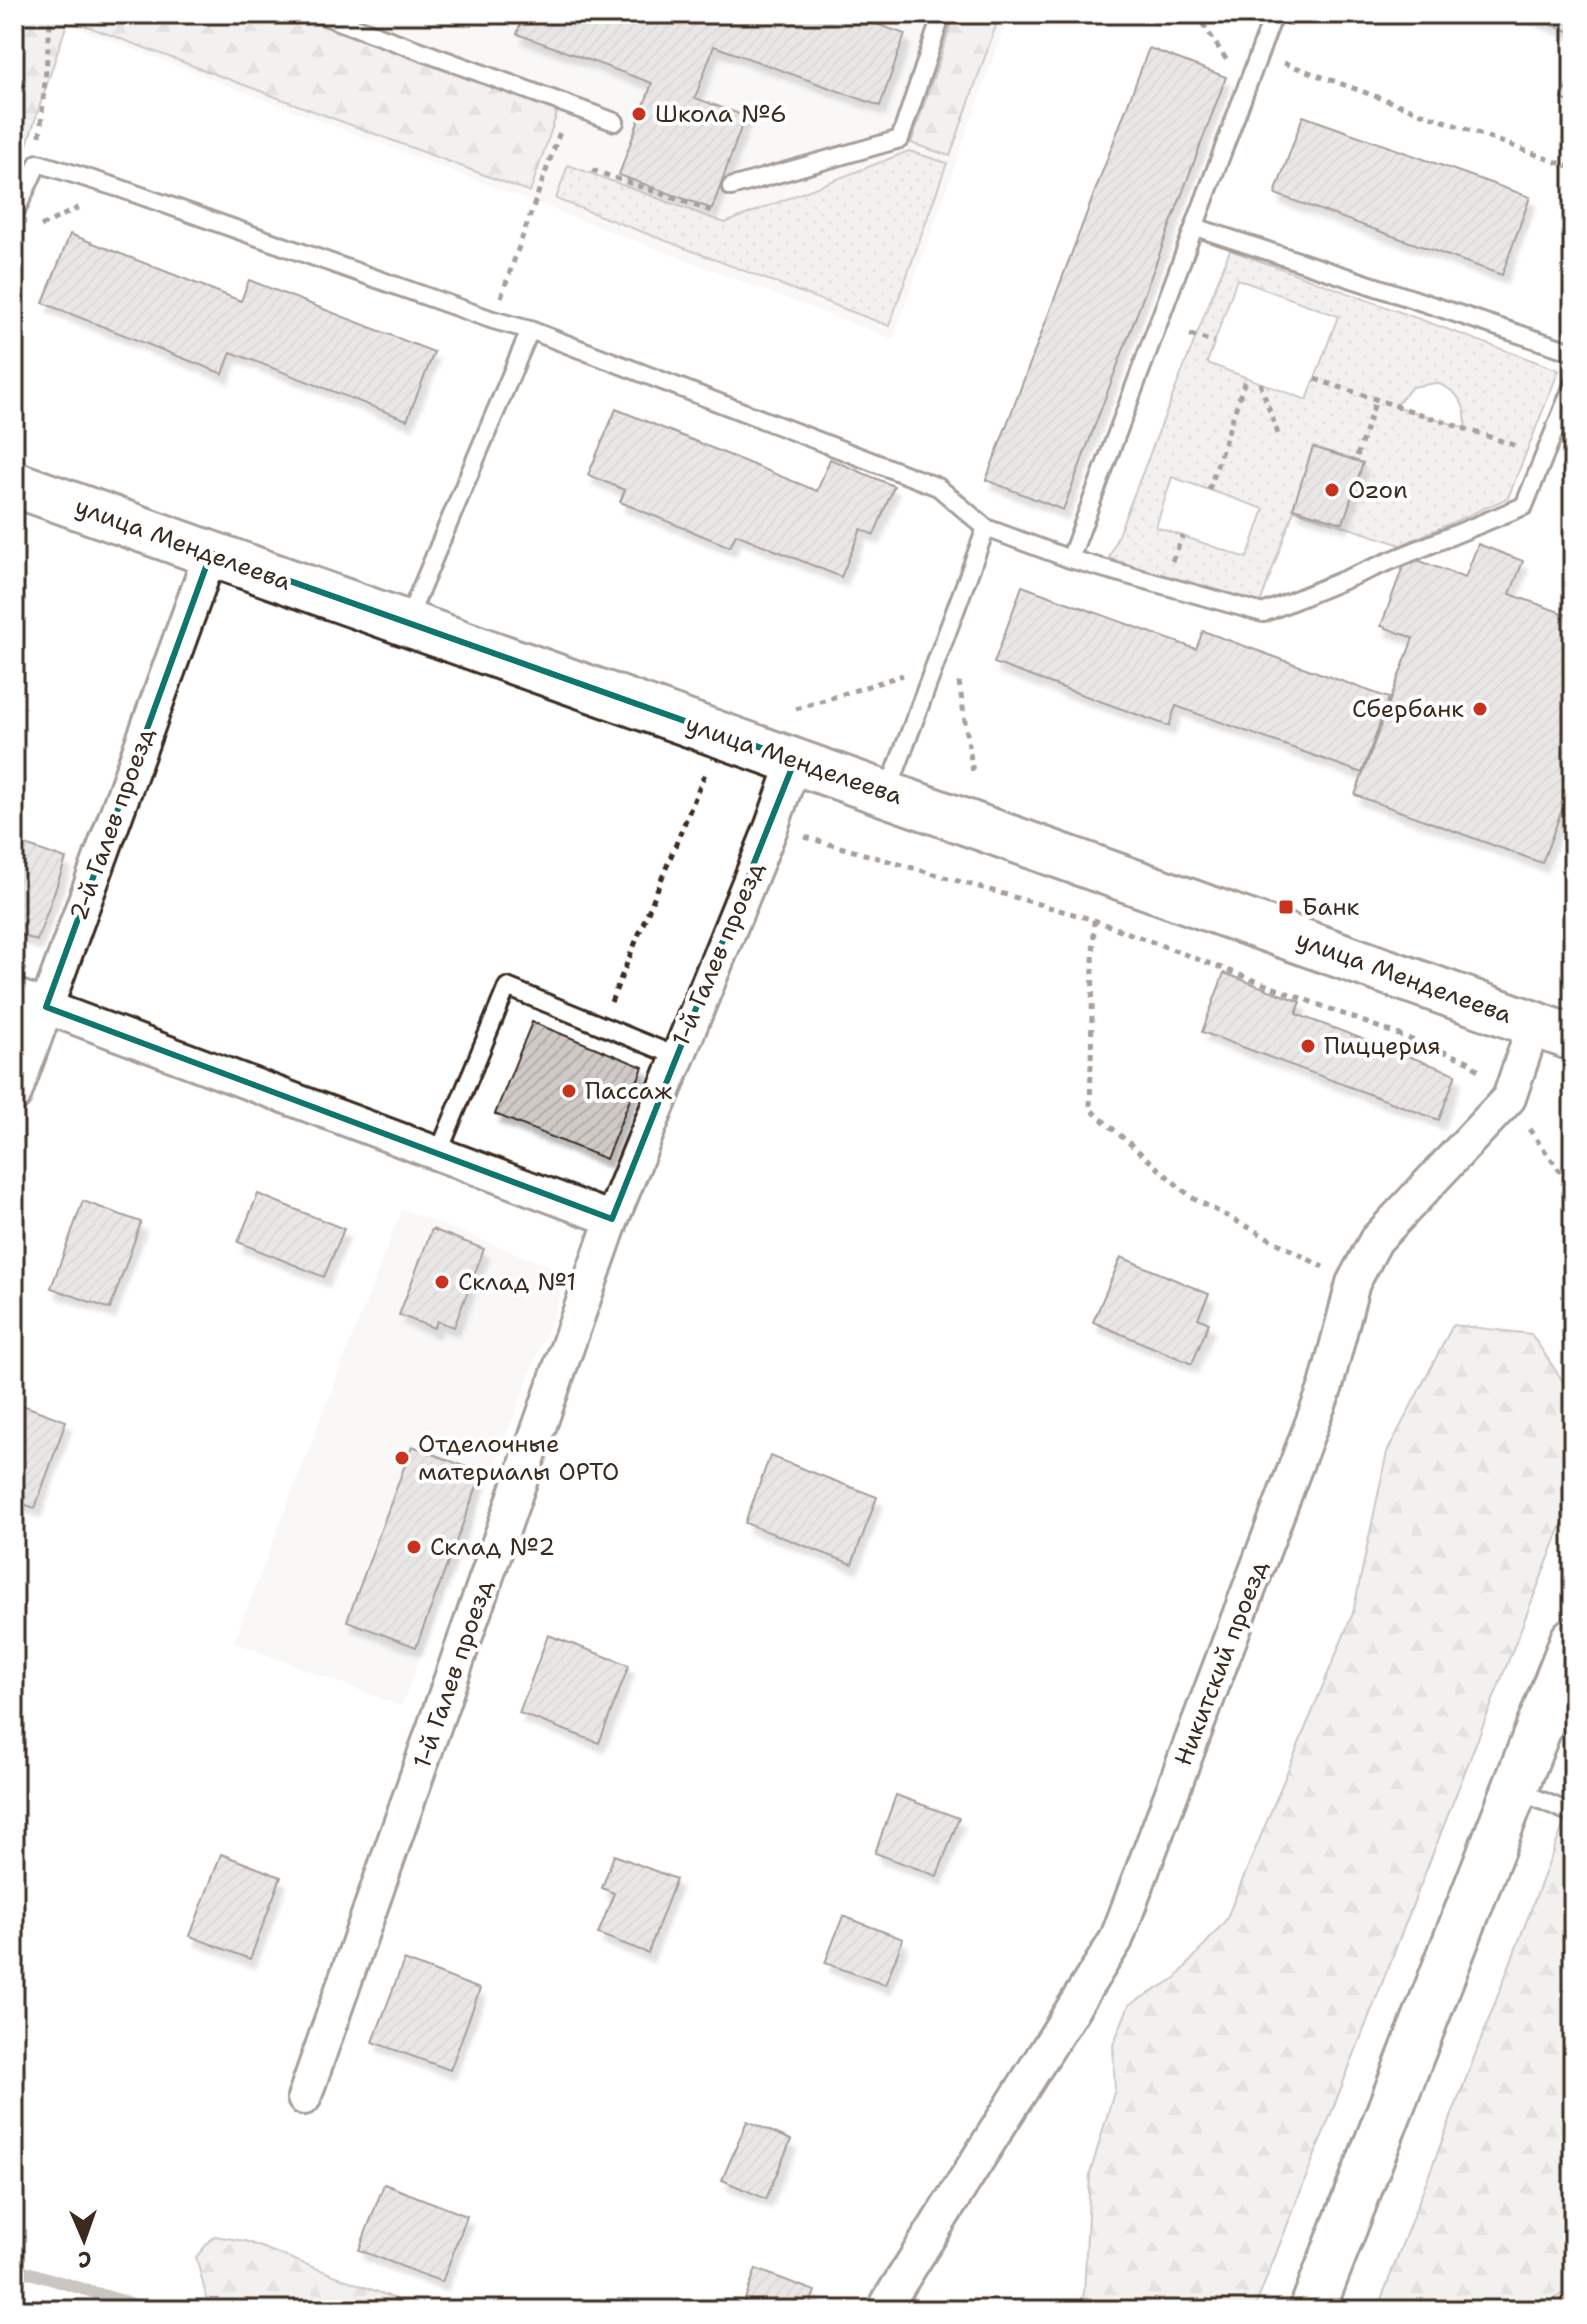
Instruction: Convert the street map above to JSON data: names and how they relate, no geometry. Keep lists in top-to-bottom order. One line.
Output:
{"streets":{"main road":["улица Менделеева"],"street":["2-й Галев проезд","1-й Галев проезд","Никитский проезд"]},"crossings":[["улица Менделеева","2-й Галев проезд"],["улица Менделеева","1-й Галев проезд"],["улица Менделеева","Никитский проезд"]],"places":{"other":["Школа №6","Ozon","Сбербанк","Пиццерия","Пассаж","Склад №1","Отделочные материалы ОРТО","Склад №2"],"transit":["Банк"]},"north":"bottom"}
